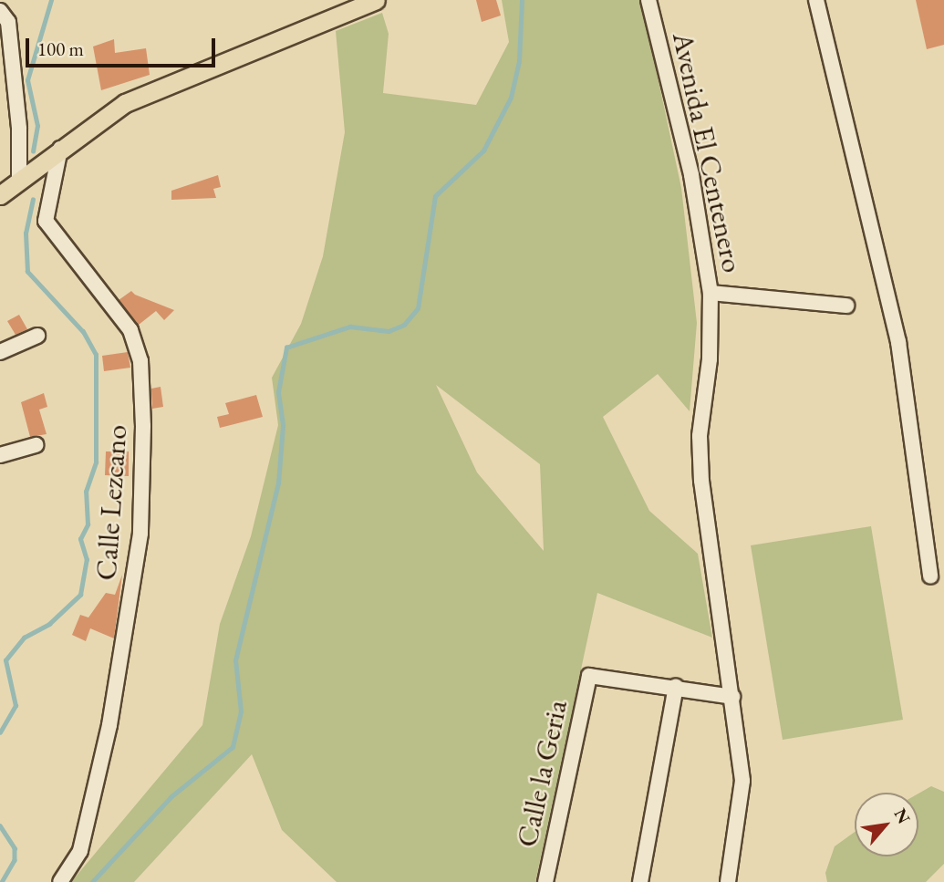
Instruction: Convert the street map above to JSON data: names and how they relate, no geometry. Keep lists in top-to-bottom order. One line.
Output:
{"streets":{"street":["Avenida El Centenero","Calle Lezcano","Calle la Geria"]},"scale_bar":"100 m","north":"top right"}
